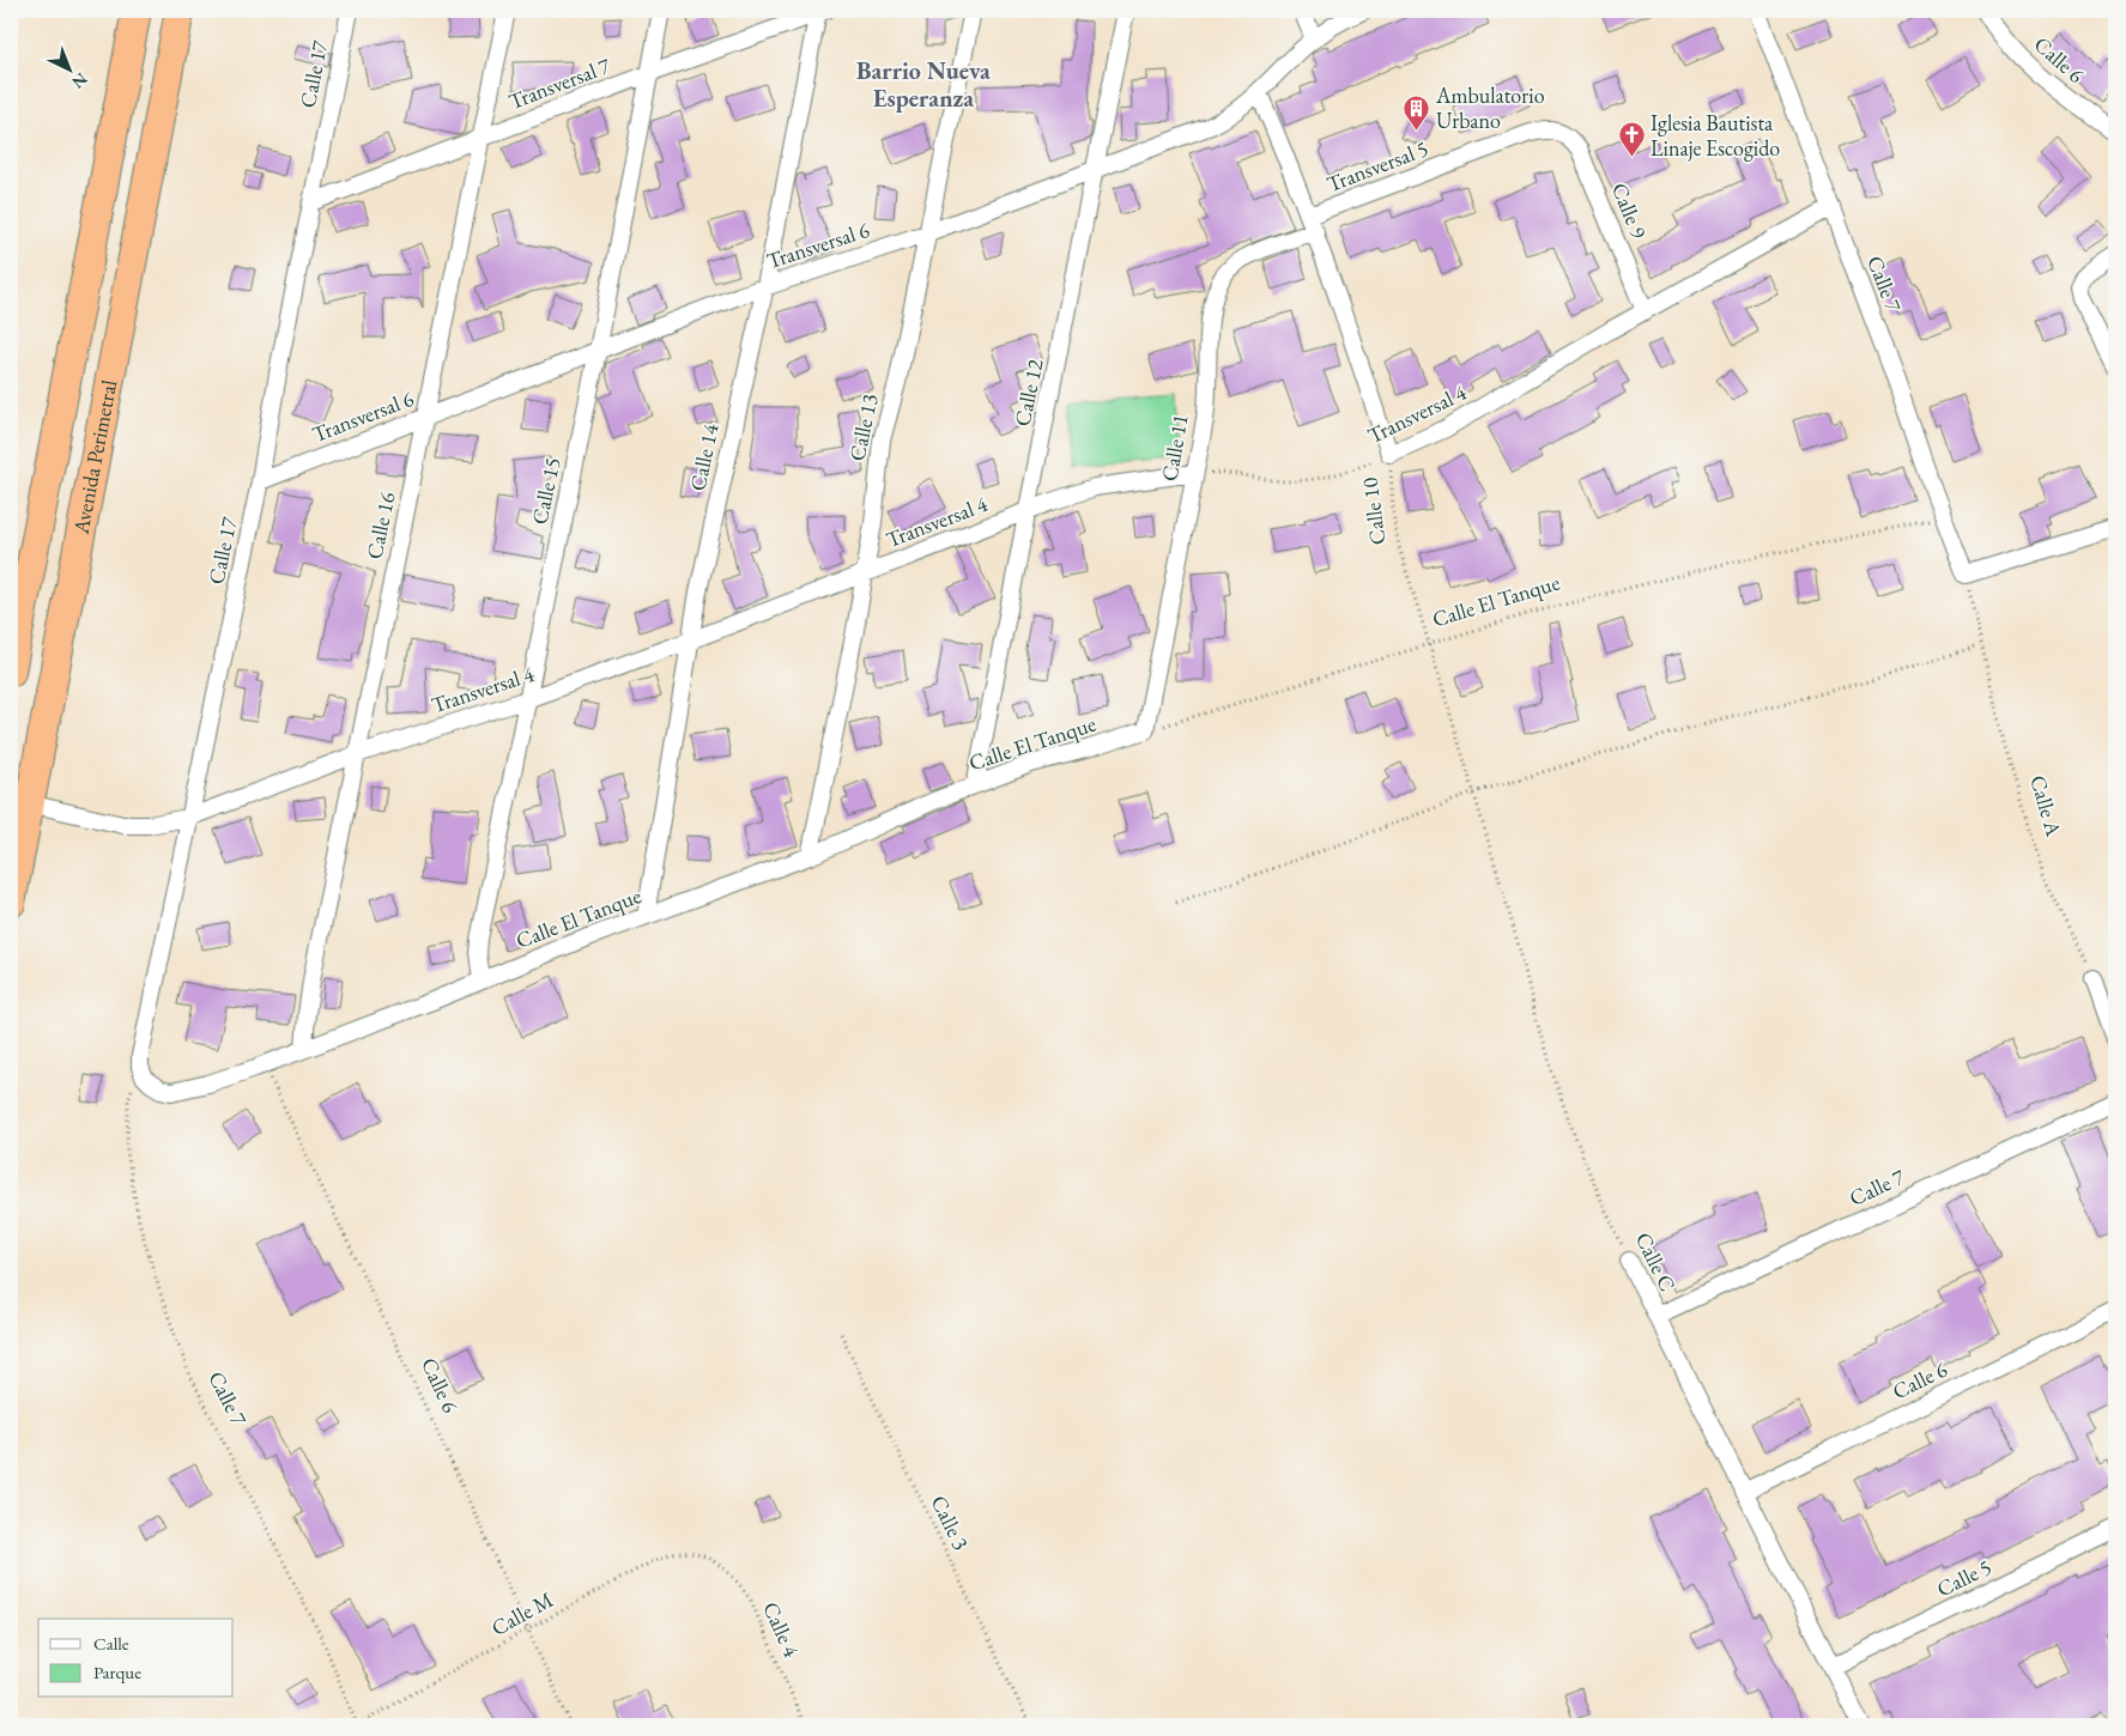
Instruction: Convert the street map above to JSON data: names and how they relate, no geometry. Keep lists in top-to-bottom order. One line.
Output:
{"streets":{"highway":["Avenida Perimetral"],"street":["Calle 6","Calle 17","Transversal 7","Transversal 5","Calle 9","Transversal 6","Calle 7","Calle 12","Transversal 4","Calle 13","Calle 11","Calle 14","Calle 15","Calle 10","Calle 16","Calle El Tanque","Calle C","Calle 5"],"path":["Calle A","Calle 3","Calle M","Calle 4"]},"crossings":[["Calle 6","Calle El Tanque"],["Calle 6","Calle C"],["Calle 6","Calle M"],["Calle 17","Transversal 7"],["Calle 17","Transversal 6"],["Calle 17","Calle 7"],["Calle 17","Transversal 4"],["Calle 17","Calle El Tanque"],["Transversal 7","Calle 14"],["Transversal 7","Calle 15"],["Transversal 7","Calle 16"],["Transversal 5","Calle 9"],["Transversal 5","Calle 11"],["Transversal 5","Calle 10"],["Calle 9","Transversal 4"],["Transversal 6","Calle 12"],["Transversal 6","Calle 13"],["Transversal 6","Calle 14"],["Transversal 6","Calle 15"],["Transversal 6","Calle 10"],["Transversal 6","Calle 16"],["Calle 7","Transversal 4"],["Calle 7","Calle El Tanque"],["Calle 7","Calle A"],["Calle 7","Calle C"],["Calle 7","Calle M"],["Calle 12","Transversal 4"],["Calle 12","Calle El Tanque"],["Transversal 4","Calle 13"],["Transversal 4","Calle 11"],["Transversal 4","Avenida Perimetral"],["Transversal 4","Calle 14"],["Transversal 4","Calle 15"],["Transversal 4","Calle 10"],["Transversal 4","Calle 16"],["Calle 13","Calle El Tanque"],["Calle 11","Calle 10"],["Calle 11","Calle El Tanque"],["Calle 14","Calle El Tanque"],["Calle 15","Calle El Tanque"],["Calle 10","Calle El Tanque"],["Calle 10","Calle C"],["Calle 16","Calle El Tanque"],["Calle C","Calle 5"],["Calle M","Calle 4"]],"districts":["Barrio Nueva Esperanza"],"places":{"building":["Ambulatorio Urbano"],"church":["Iglesia Bautista Linaje Escogido"]},"legend":["Calle","Parque"],"north":"bottom right"}
